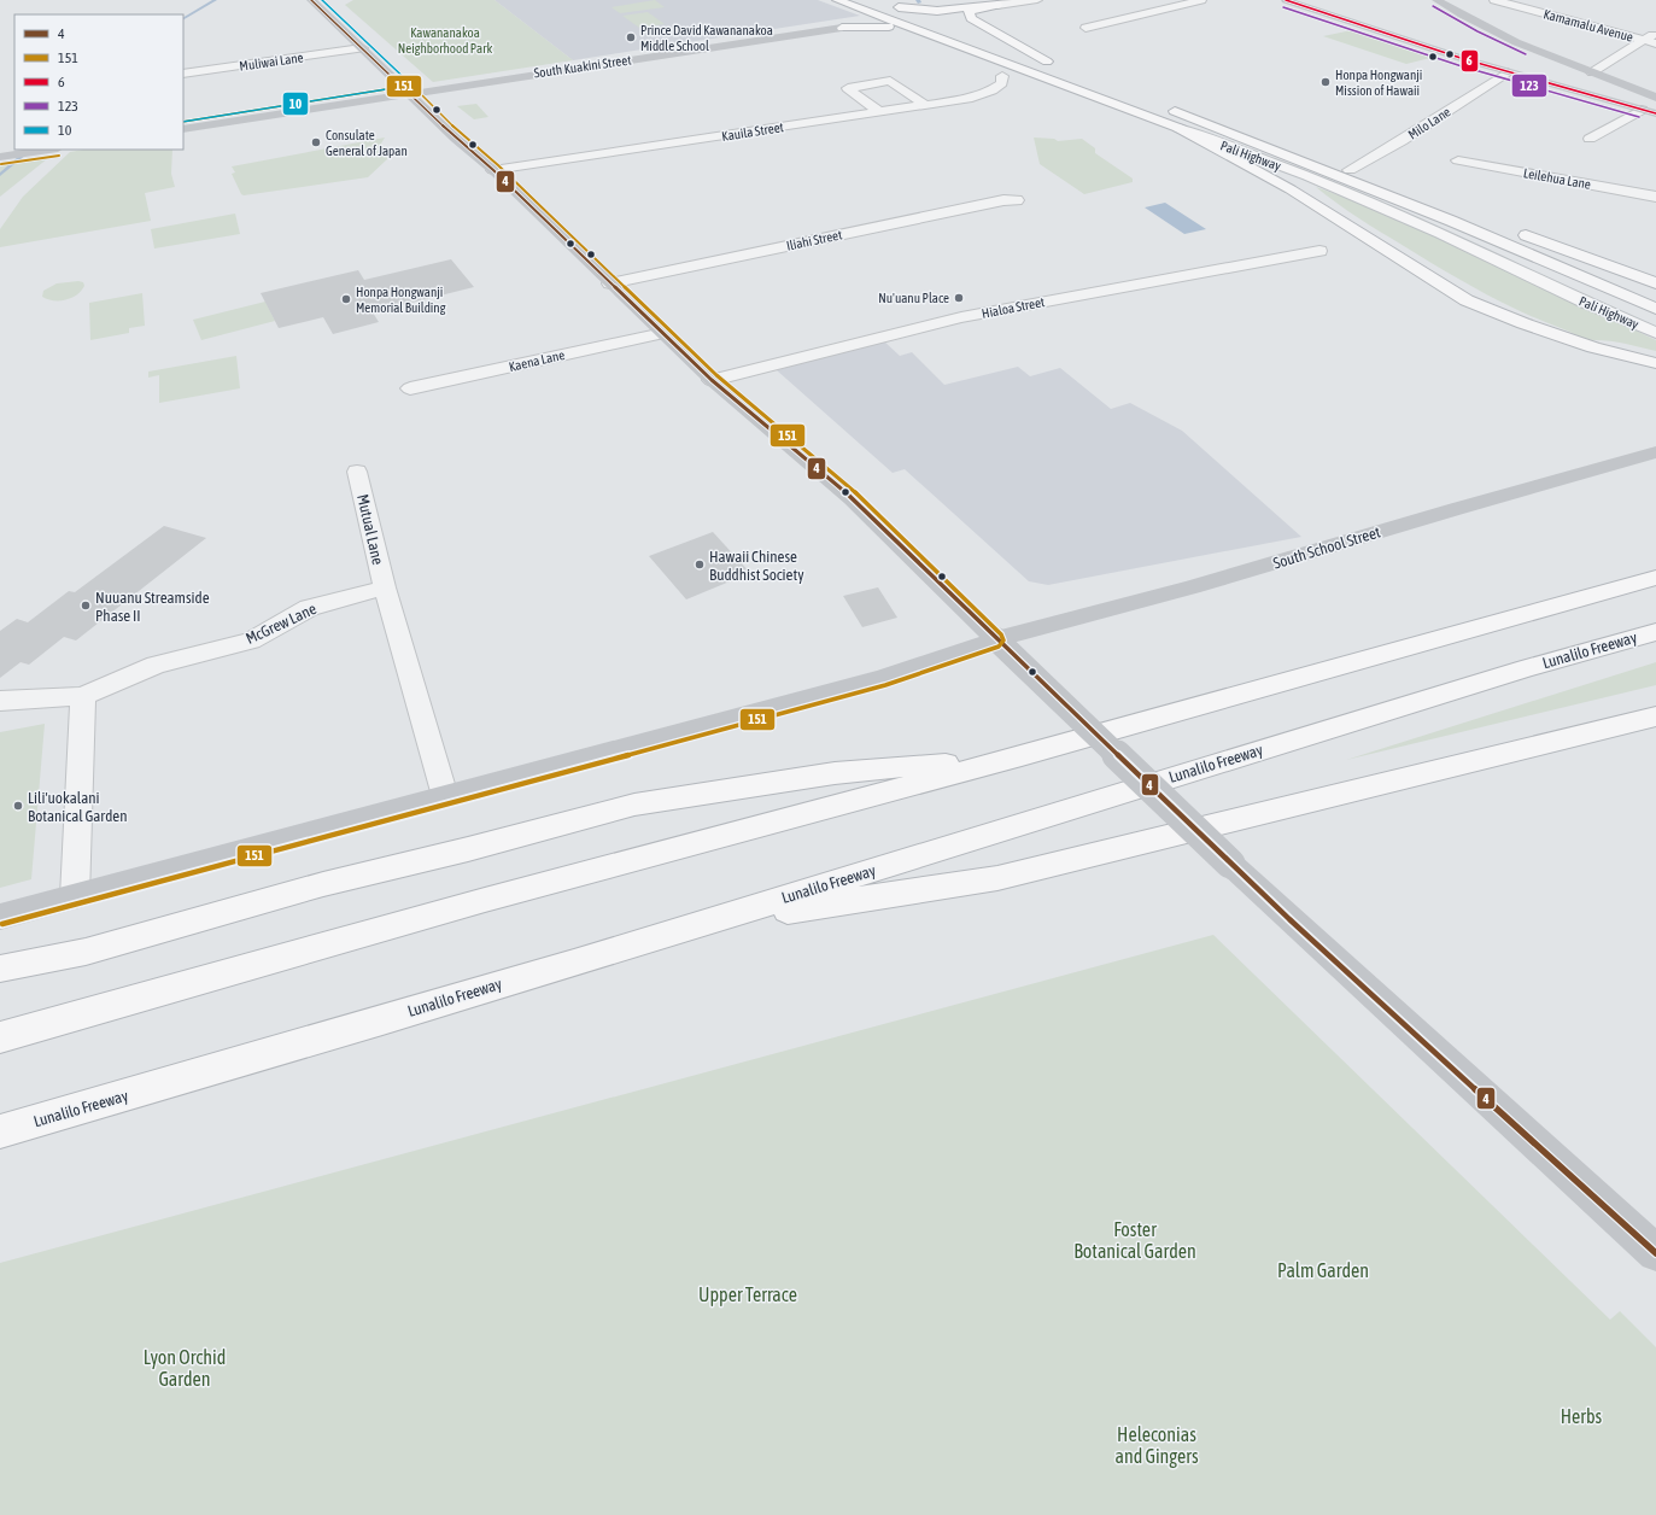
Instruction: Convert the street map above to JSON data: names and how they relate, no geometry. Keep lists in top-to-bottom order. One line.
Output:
{"streets":{"main road":["South Kuakini Street","Pali Highway","South School Street","Lunalilo Freeway"],"street":["Kamamalu Avenue","Muliwai Lane","Milo Lane","Kauila Street","Leilehua Lane","Iliahi Street","Hialoa Street","Kaena Lane","Mutual Lane","McGrew Lane"]},"crossings":[["Milo Lane","Pali Highway"],["Mutual Lane","McGrew Lane"]],"parks":["Kawananakoa Neighborhood Park","Foster Botanical Garden","Palm Garden","Upper Terrace","Lyon Orchid Garden","Herbs","Heleconias and Gingers"],"places":["Prince David Kawananakoa Middle School","Honpa Hongwanji Mission of Hawaii","Consulate General of Japan","Nu'uanu Place","Honpa Hongwanji Memorial Building","Hawaii Chinese Buddhist Society","Nuuanu Streamside Phase II","Lili'uokalani Botanical Garden"],"lines":["transit line 4","transit line 6","transit line 10","transit line 123","transit line 151"],"legend":["4","151","6","123","10"]}
